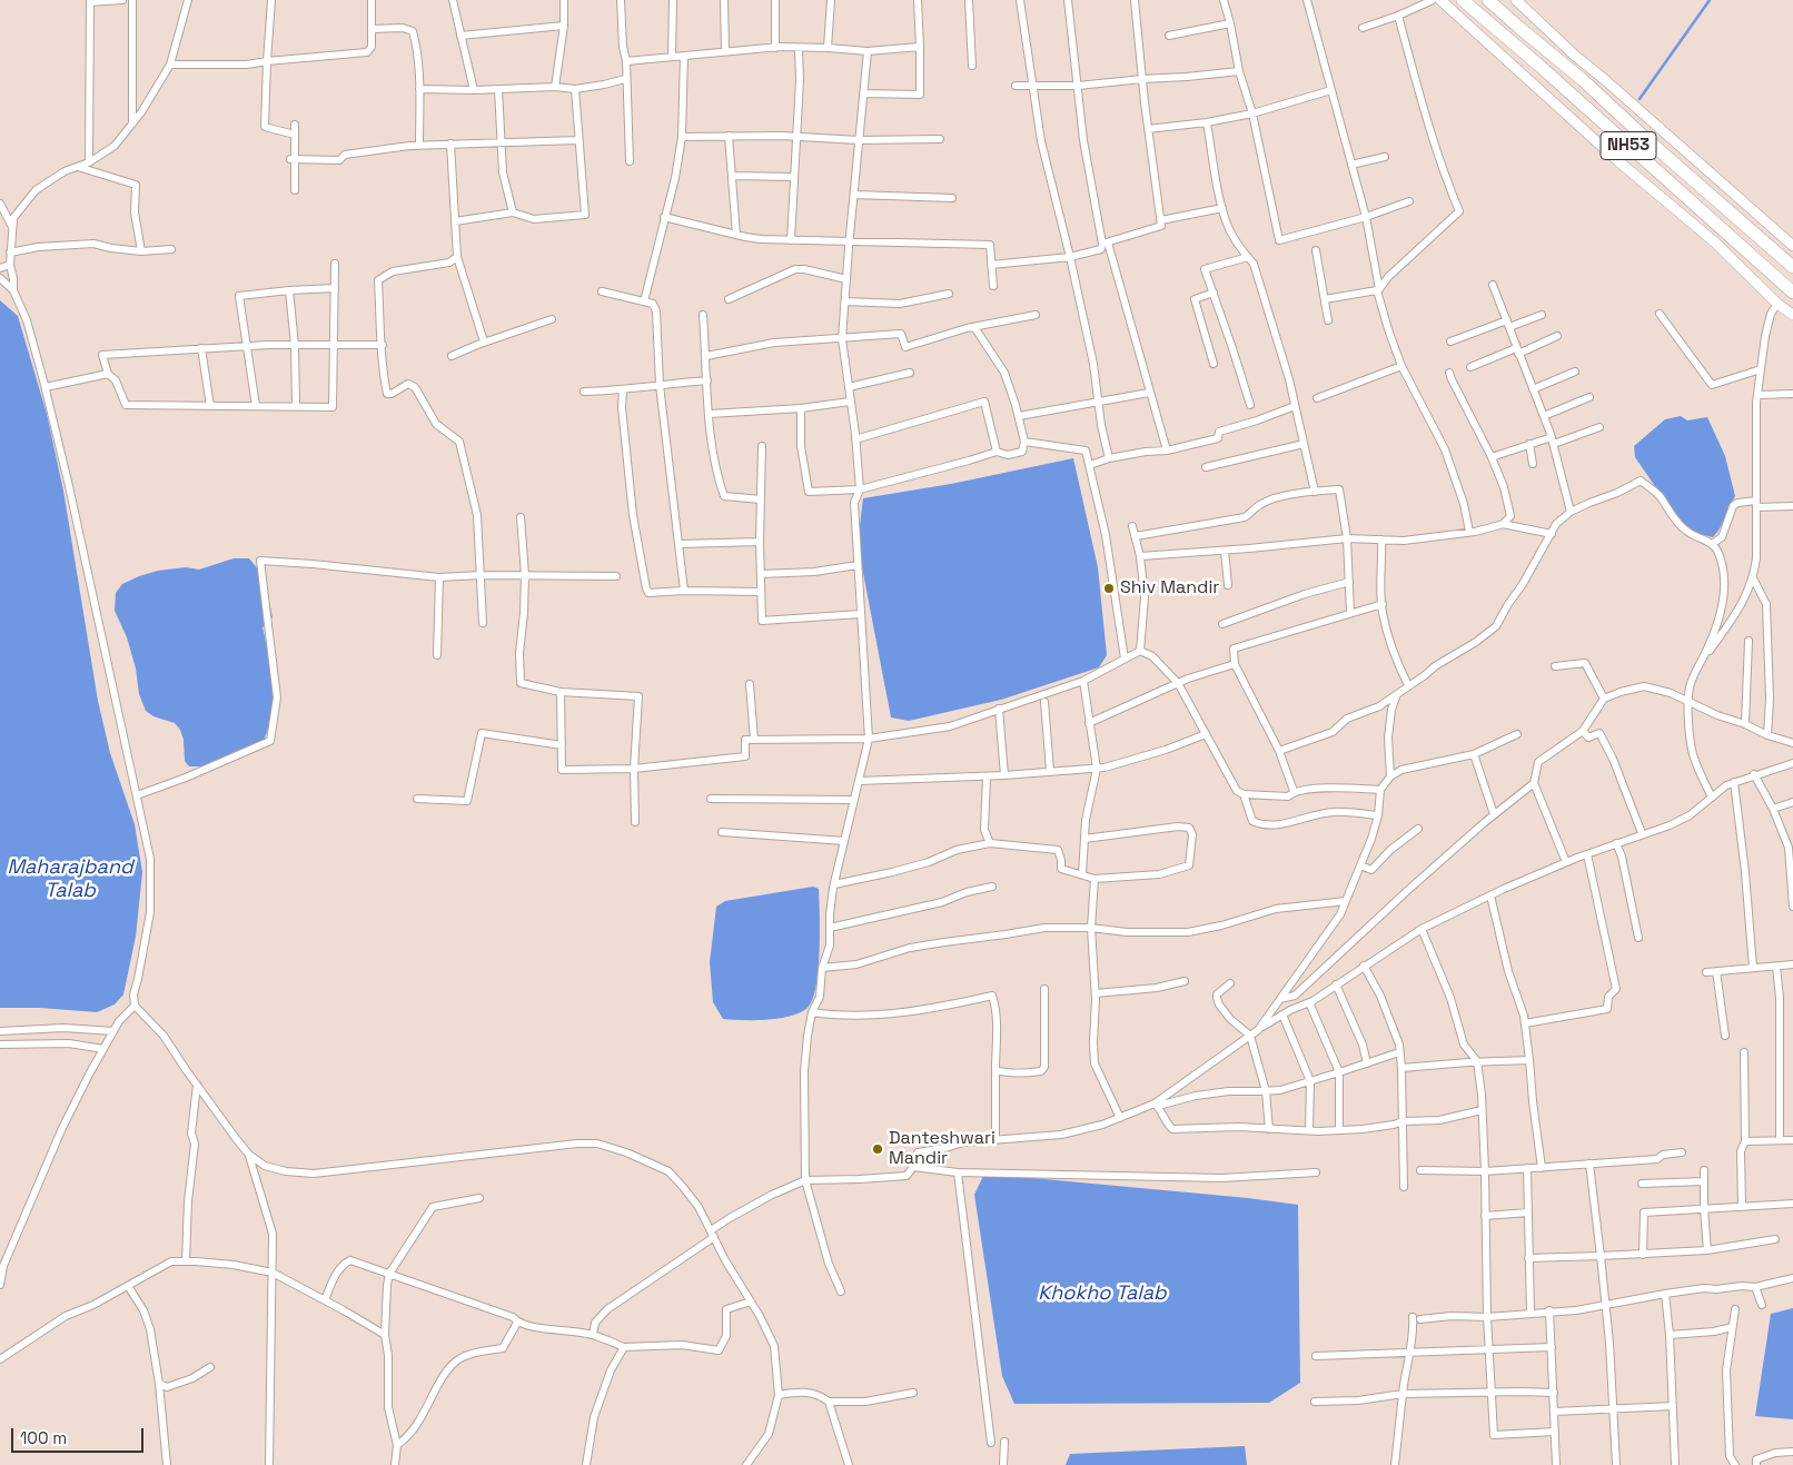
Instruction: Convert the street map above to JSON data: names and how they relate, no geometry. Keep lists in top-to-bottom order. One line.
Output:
{"streets":{"highway":["NH53"]},"water":["Maharajband Talab","Khokho Talab"],"places":["Shiv Mandir","Danteshwari Mandir"],"scale_bar":"100 m"}
